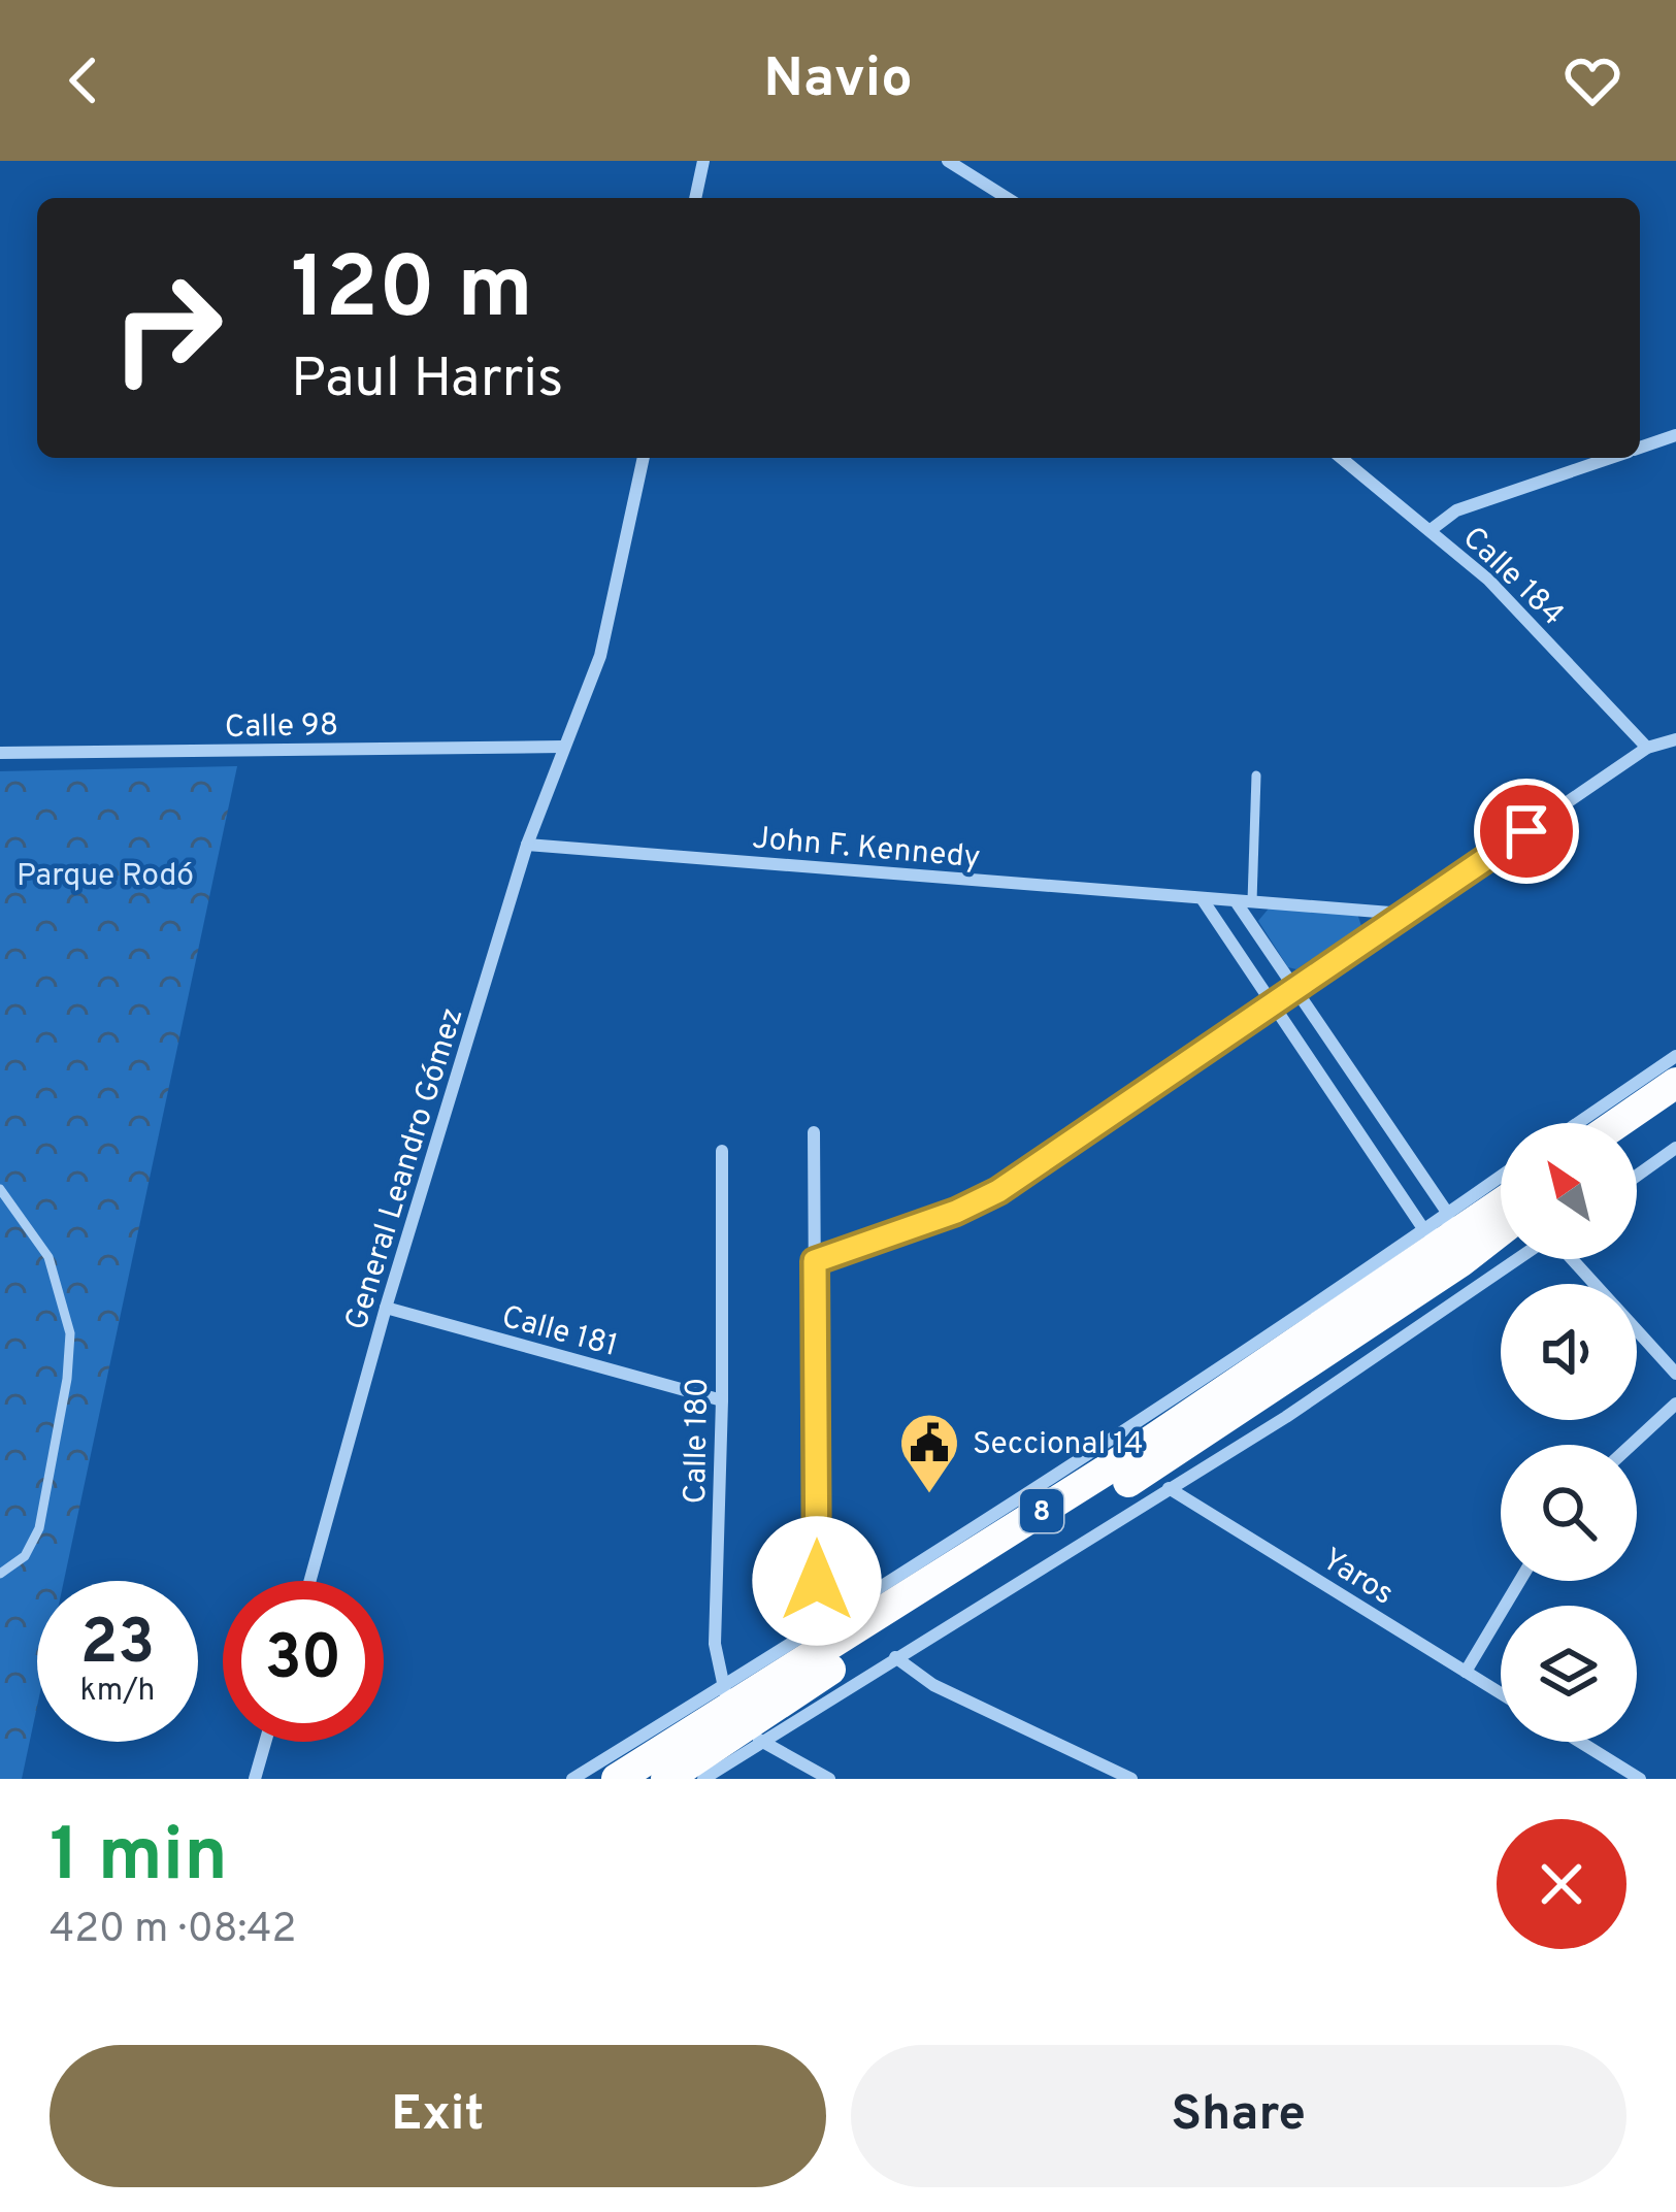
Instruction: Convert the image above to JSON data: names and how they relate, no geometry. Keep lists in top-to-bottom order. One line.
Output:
{"streets":{"highway":["8"],"street":["Calle 184","Calle 98","John F. Kennedy","General Leandro Gómez","Calle 181","Calle 180","Yaros"]},"crossings":[["Calle 98","General Leandro Gómez"],["John F. Kennedy","General Leandro Gómez"],["General Leandro Gómez","Calle 181"],["Calle 181","Calle 180"],["Calle 180","8"]],"parks":["Parque Rodó"],"places":{"public building":["Seccional 14"]},"north":"top left","page":{"header":"Navio","turn":["120 m","Paul Harris"],"speed":"23 km/h","limit":"30","heading":["1 min","420 m · 08:42"],"buttons":["Exit","Share"]}}
